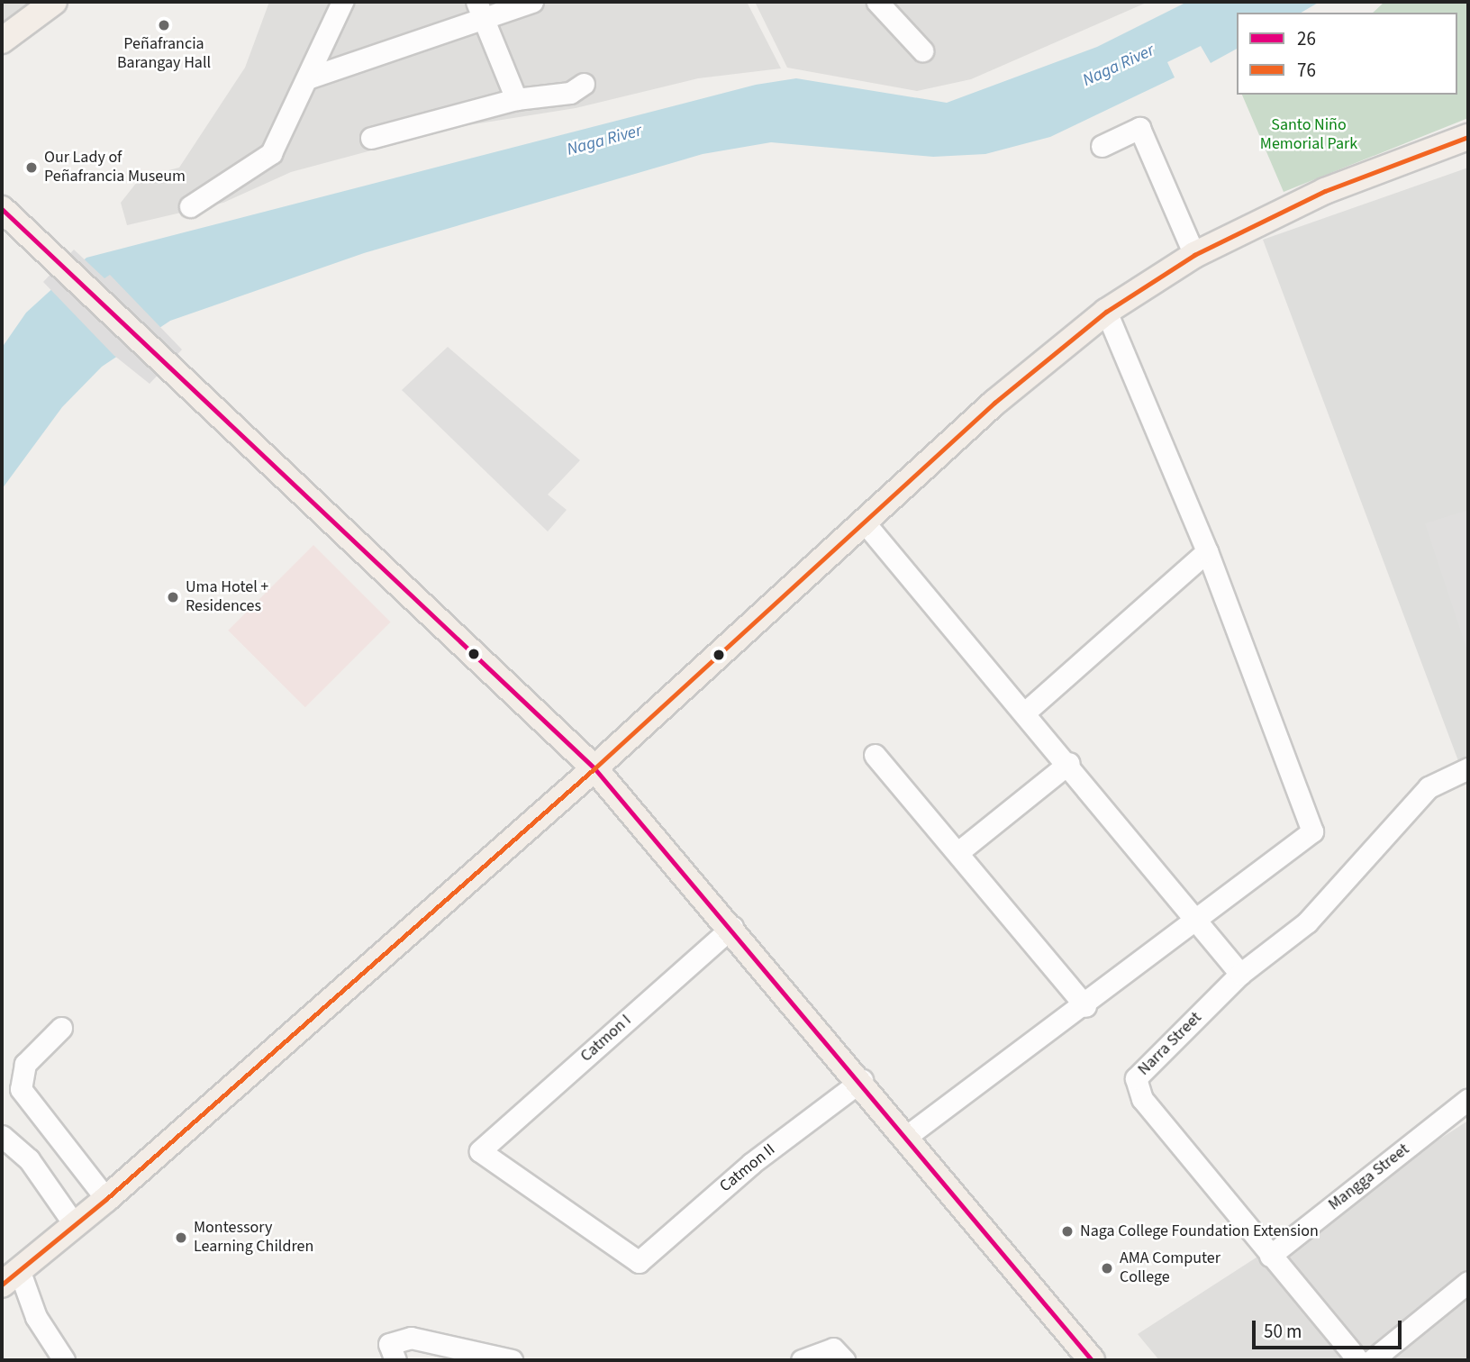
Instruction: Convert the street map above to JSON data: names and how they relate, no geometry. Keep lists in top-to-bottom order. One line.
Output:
{"streets":{"street":["Catmon I","Narra Street","Catmon II","Mangga Street"]},"crossings":[["Catmon I","Catmon II"],["Narra Street","Mangga Street"]],"water":["Naga River"],"parks":["Santo Niño Memorial Park"],"places":["Peñafrancia Barangay Hall","Our Lady of Peñafrancia Museum","Uma Hotel + Residences","Naga College Foundation Extension","Montessory Learning Children","AMA Computer College"],"lines":["transit line 76","transit line 26"],"legend":["26","76"],"scale_bar":"50 m"}
